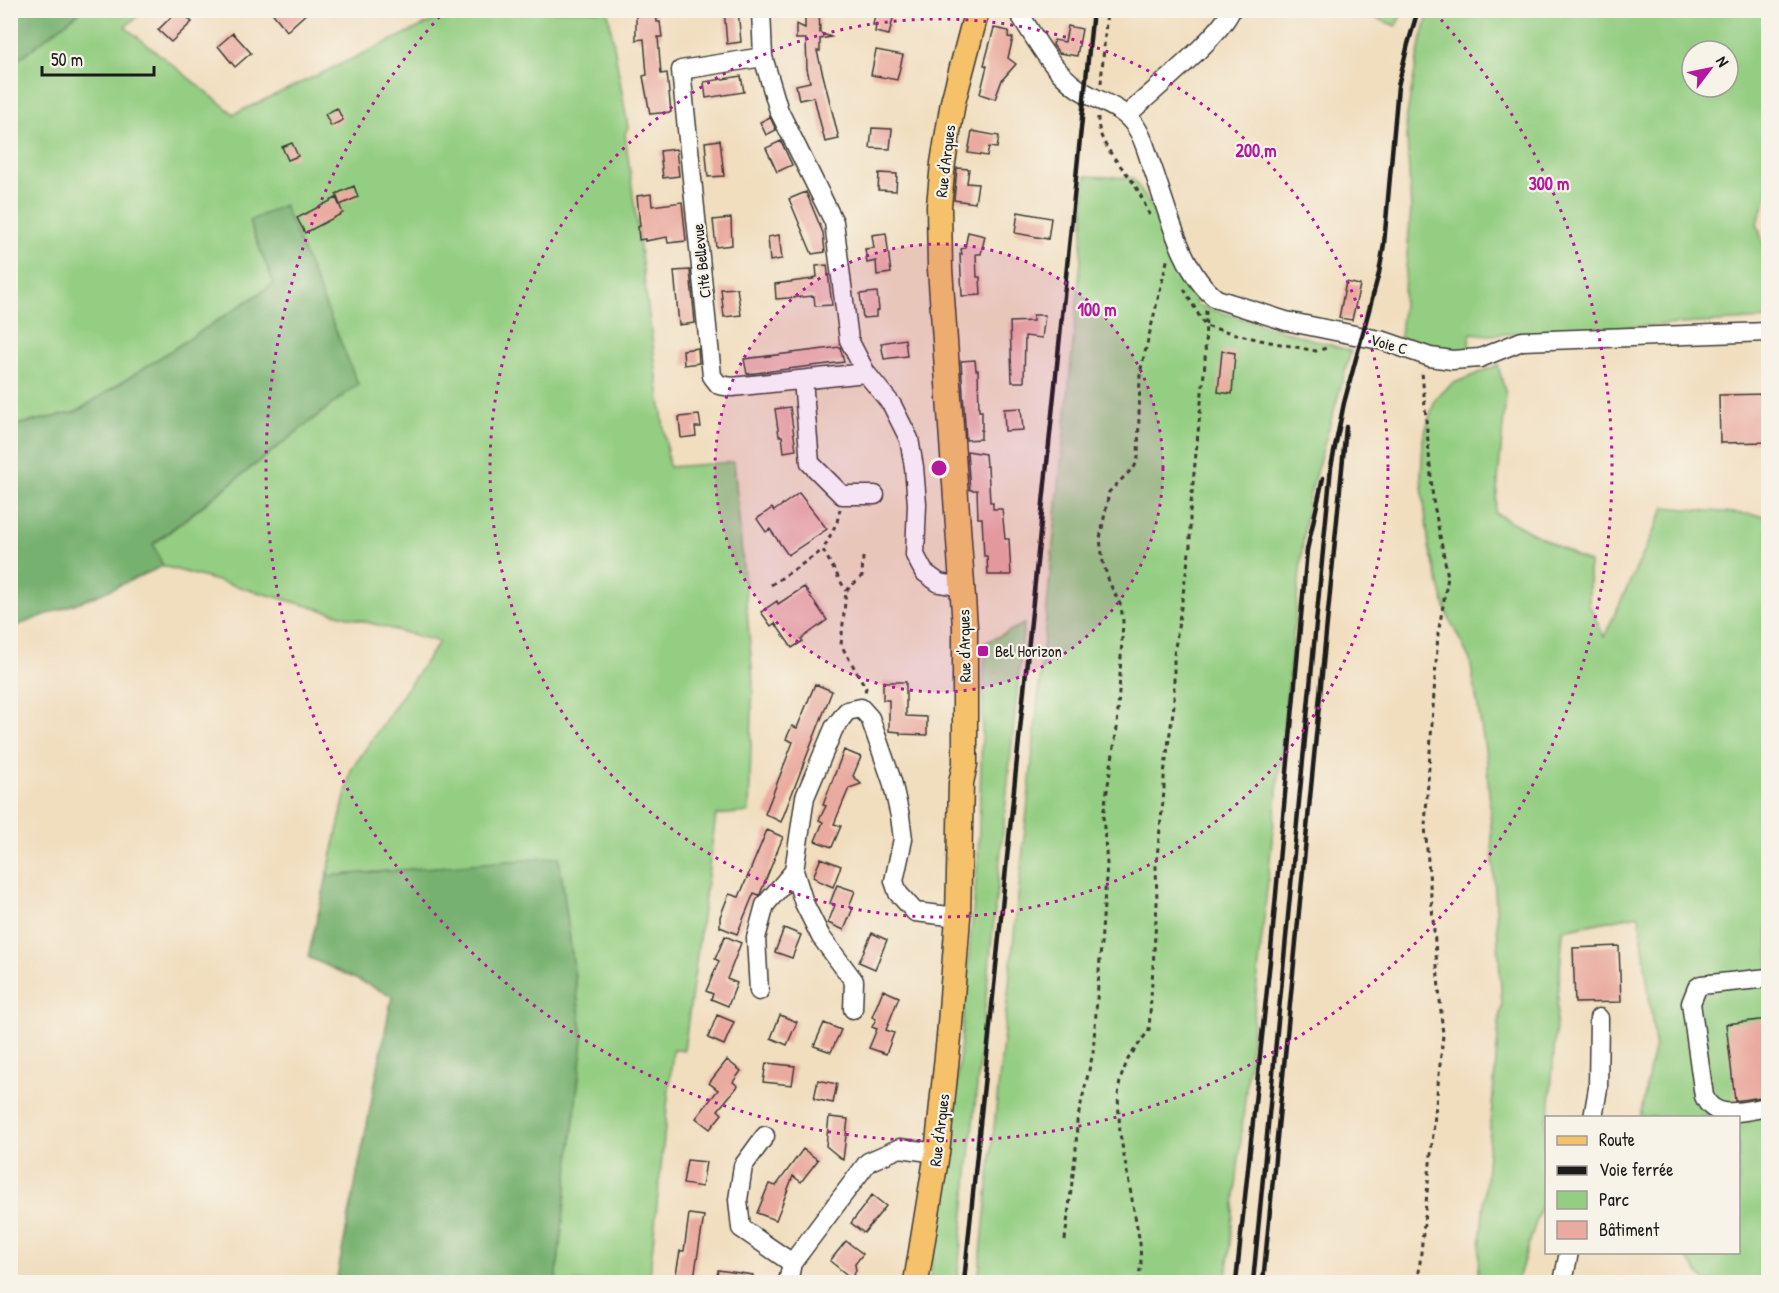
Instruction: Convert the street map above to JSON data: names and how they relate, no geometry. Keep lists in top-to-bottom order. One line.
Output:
{"streets":{"main road":["Rue d'Arques"],"street":["Cité Bellevue","Voie C"]},"places":{"transit":["Bel Horizon"]},"legend":["Route","Voie ferrée","Parc","Bâtiment"],"scale_bar":"50 m","north":"top right","rings":["200 m","300 m","100 m"]}
